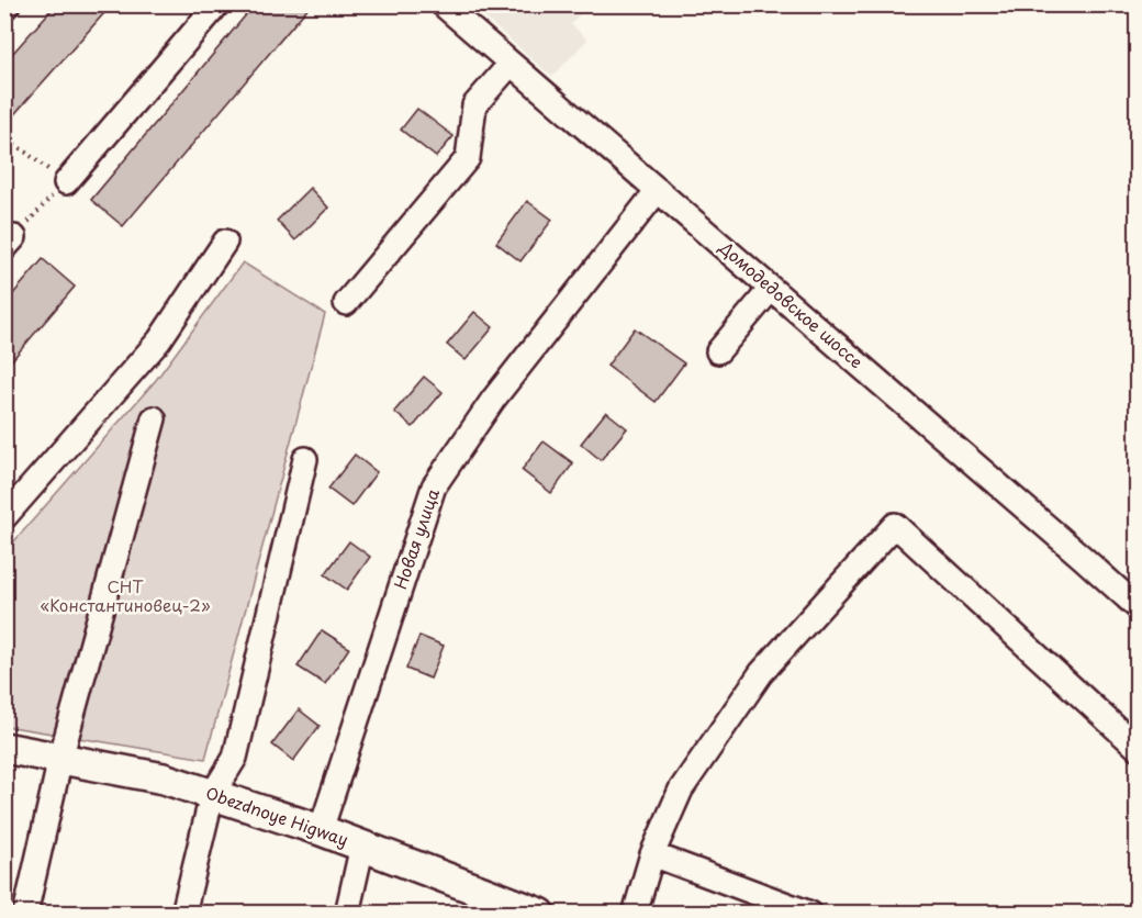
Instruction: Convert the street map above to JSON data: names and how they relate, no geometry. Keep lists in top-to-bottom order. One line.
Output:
{"streets":{"main road":["Obezdnoye Higway"],"street":["Домодедовское шоссе","Новая улица"]},"crossings":[["Домодедовское шоссе","Новая улица"],["Новая улица","Obezdnoye Higway"]],"parks":["СНТ «Константиновец-2»"]}
